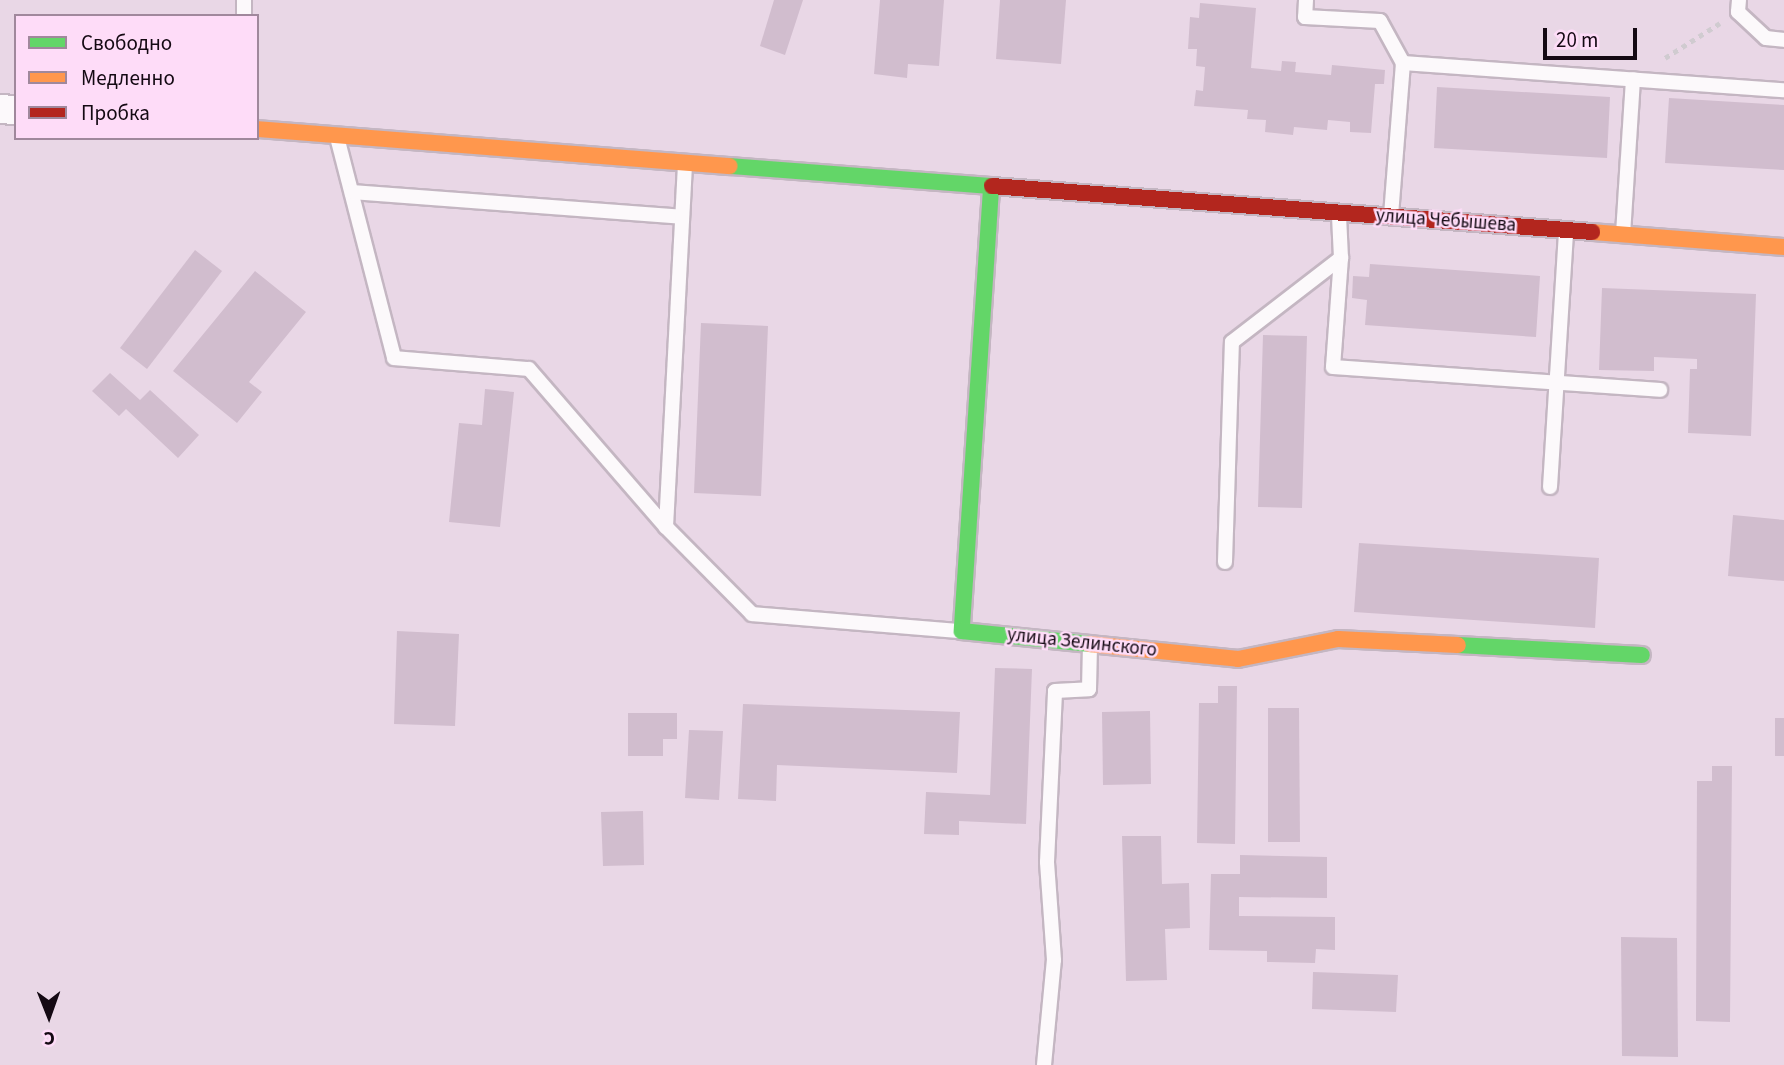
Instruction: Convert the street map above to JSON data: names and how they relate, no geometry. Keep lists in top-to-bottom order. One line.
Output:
{"streets":{"street":["улица Чебышева","улица Зелинского"]},"legend":["Свободно","Медленно","Пробка"],"scale_bar":"20 m","north":"bottom"}
